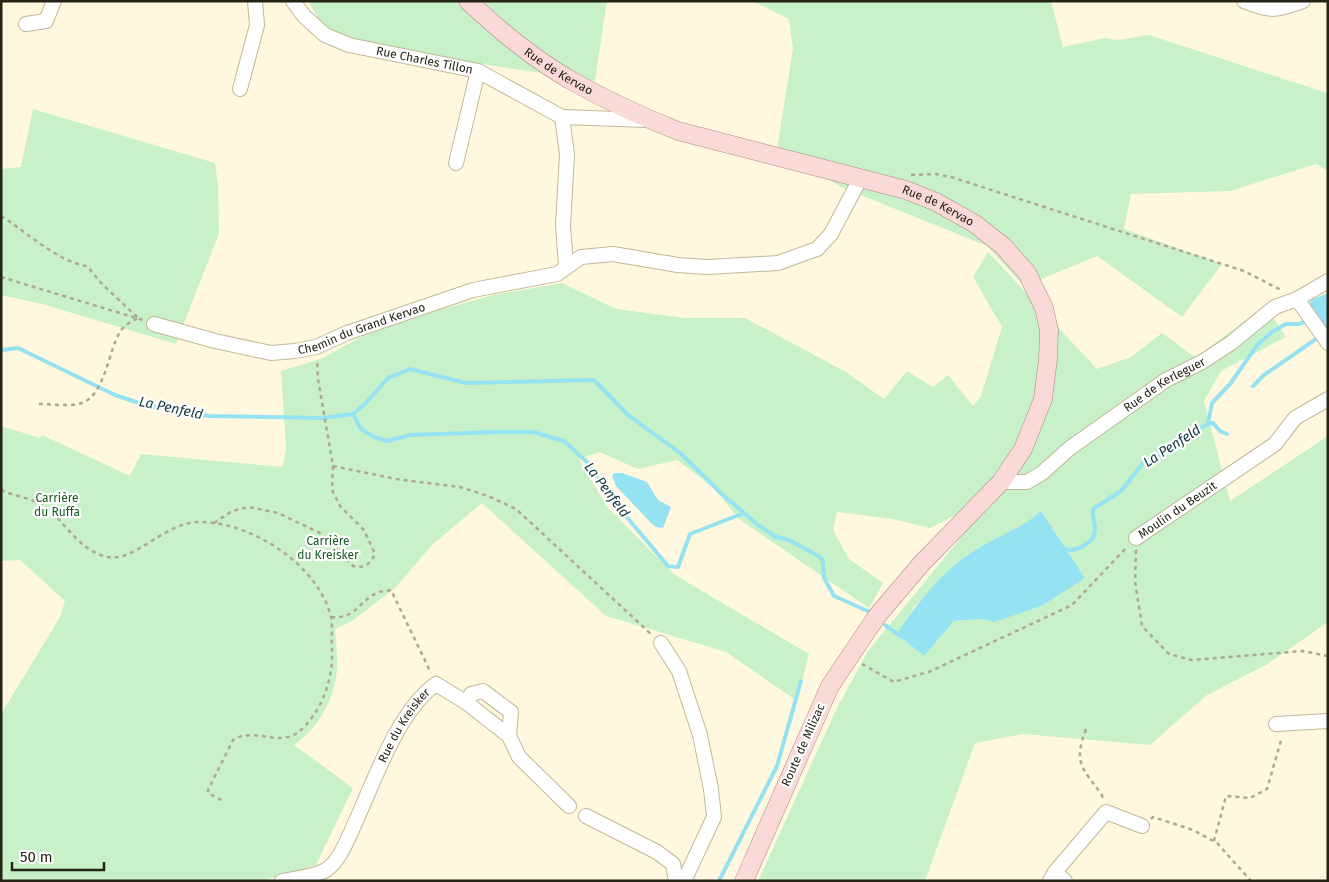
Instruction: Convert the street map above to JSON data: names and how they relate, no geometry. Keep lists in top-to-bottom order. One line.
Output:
{"streets":{"main road":["Rue de Kervao","Route de Milizac"],"street":["Rue Charles Tillon","Chemin du Grand Kervao","Rue de Kerleguer","Moulin du Beuzit","Rue du Kreisker"]},"crossings":[["Rue de Kervao","Chemin du Grand Kervao"],["Rue de Kervao","Rue de Kerleguer"],["Rue de Kervao","Route de Milizac"]],"water":["La Penfeld"],"parks":["Carrière du Ruffa","Carrière du Kreisker"],"scale_bar":"50 m"}
